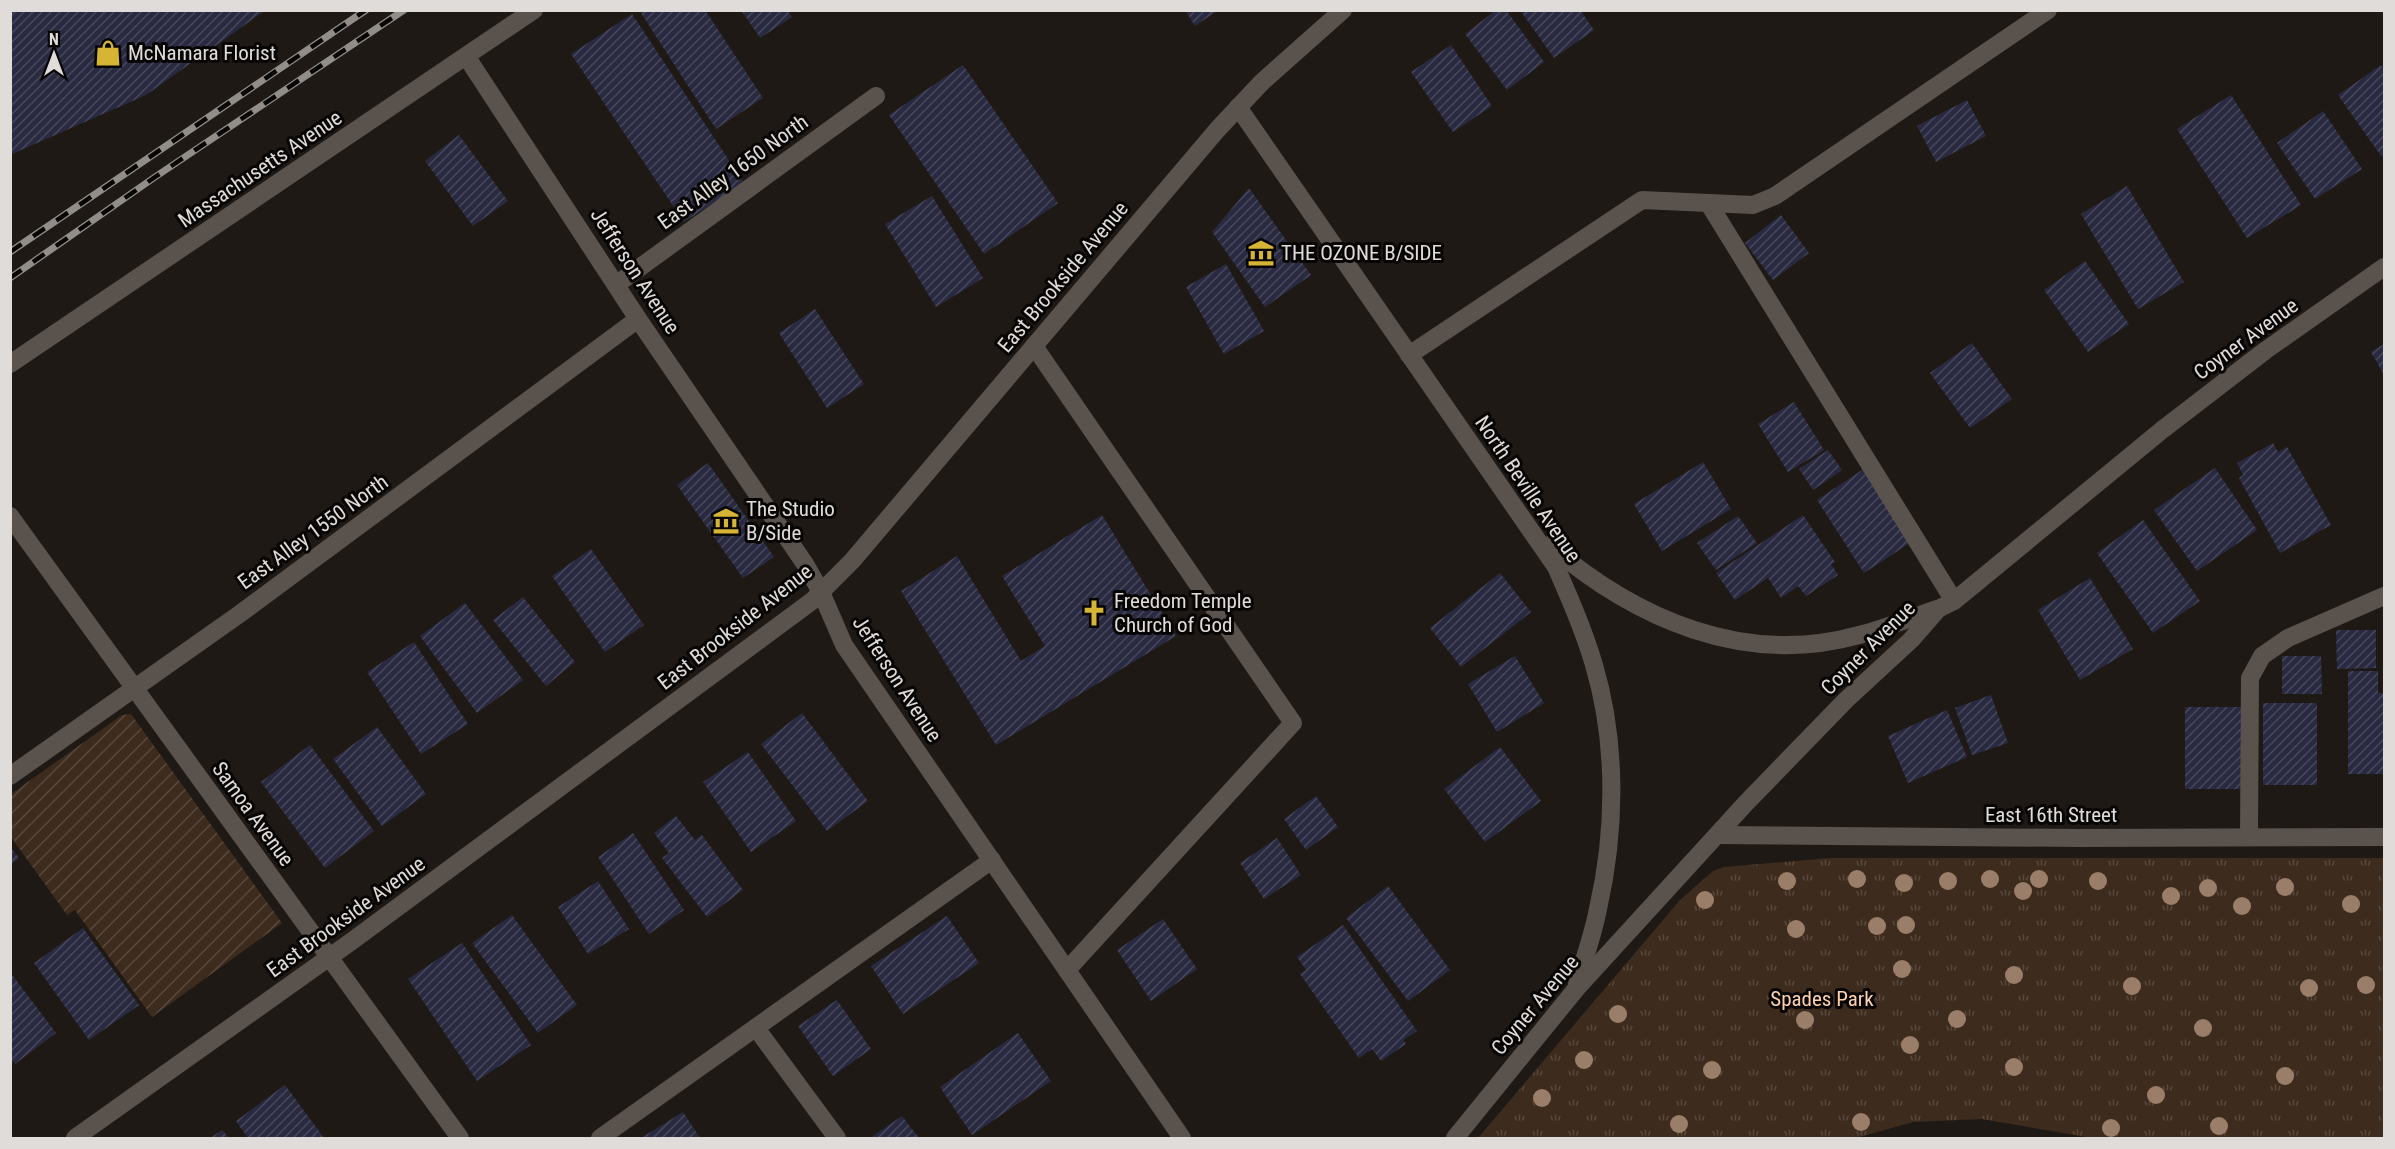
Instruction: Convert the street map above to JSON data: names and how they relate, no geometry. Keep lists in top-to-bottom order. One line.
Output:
{"streets":{"street":["Massachusetts Avenue","East Alley 1650 North","Jefferson Avenue","East Brookside Avenue","Coyner Avenue","North Beville Avenue","East Alley 1550 North","Samoa Avenue","East 16th Street"]},"crossings":[["Massachusetts Avenue","Jefferson Avenue"],["East Alley 1650 North","Jefferson Avenue"],["Jefferson Avenue","East Brookside Avenue"],["Jefferson Avenue","East Alley 1550 North"],["East Brookside Avenue","North Beville Avenue"],["East Brookside Avenue","Samoa Avenue"],["Coyner Avenue","North Beville Avenue"],["Coyner Avenue","East 16th Street"],["East Alley 1550 North","Samoa Avenue"]],"parks":["Spades Park"],"places":{"shop":["McNamara Florist"],"museum":["THE OZONE B/SIDE","The Studio B/Side"],"church":["Freedom Temple Church of God"]},"north":"top"}
